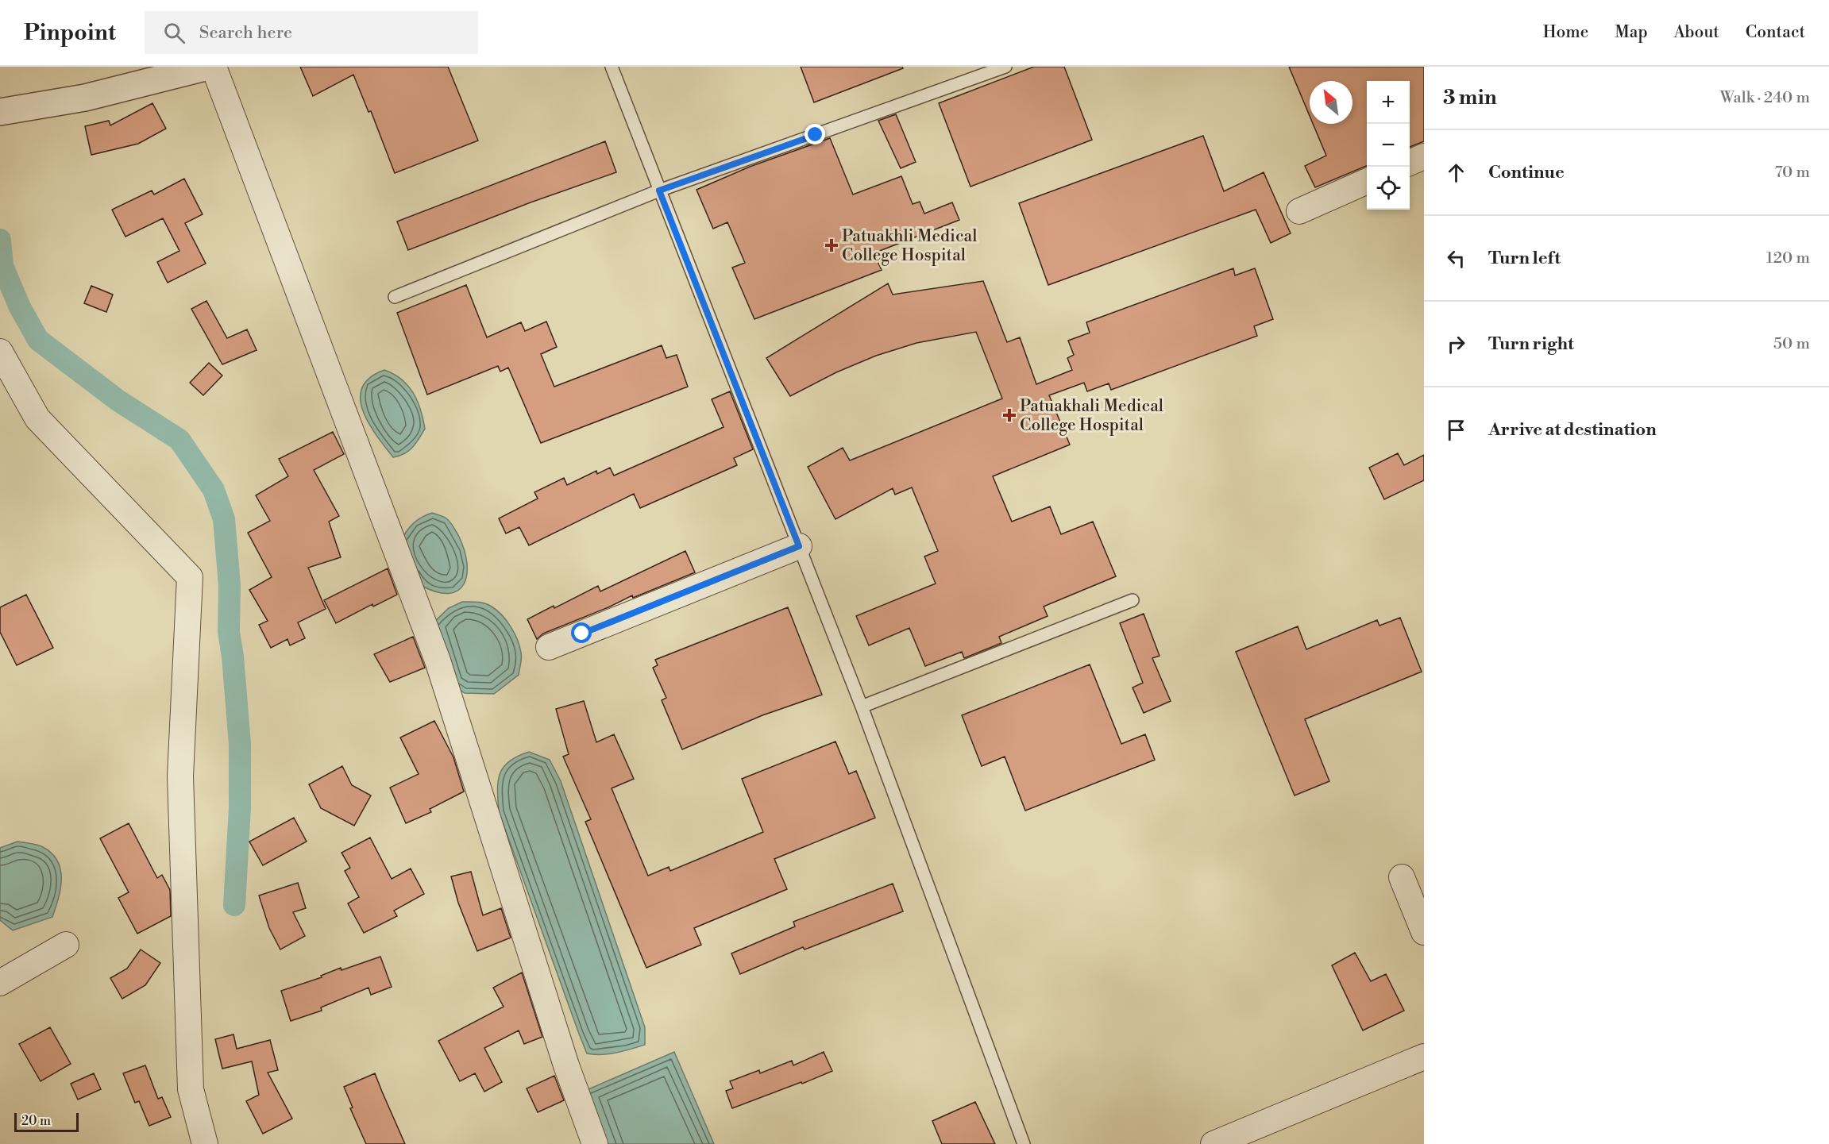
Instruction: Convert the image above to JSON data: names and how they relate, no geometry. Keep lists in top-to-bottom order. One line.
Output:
{"places":{"health":["Patuakhli Medical College Hospital","Patuakhali Medical College Hospital"]},"scale_bar":"20 m","north":"top left","page":{"header":"Pinpoint","search":"Search here","nav":["Home","Map","About","Contact"],"heading":["3 min","Walk · 240 m"],"map_buttons":["+","−"],"list":[["Continue","70 m"],["Turn left","120 m"],["Turn right","50 m"],"Arrive at destination"],"scale":"20 m"}}
